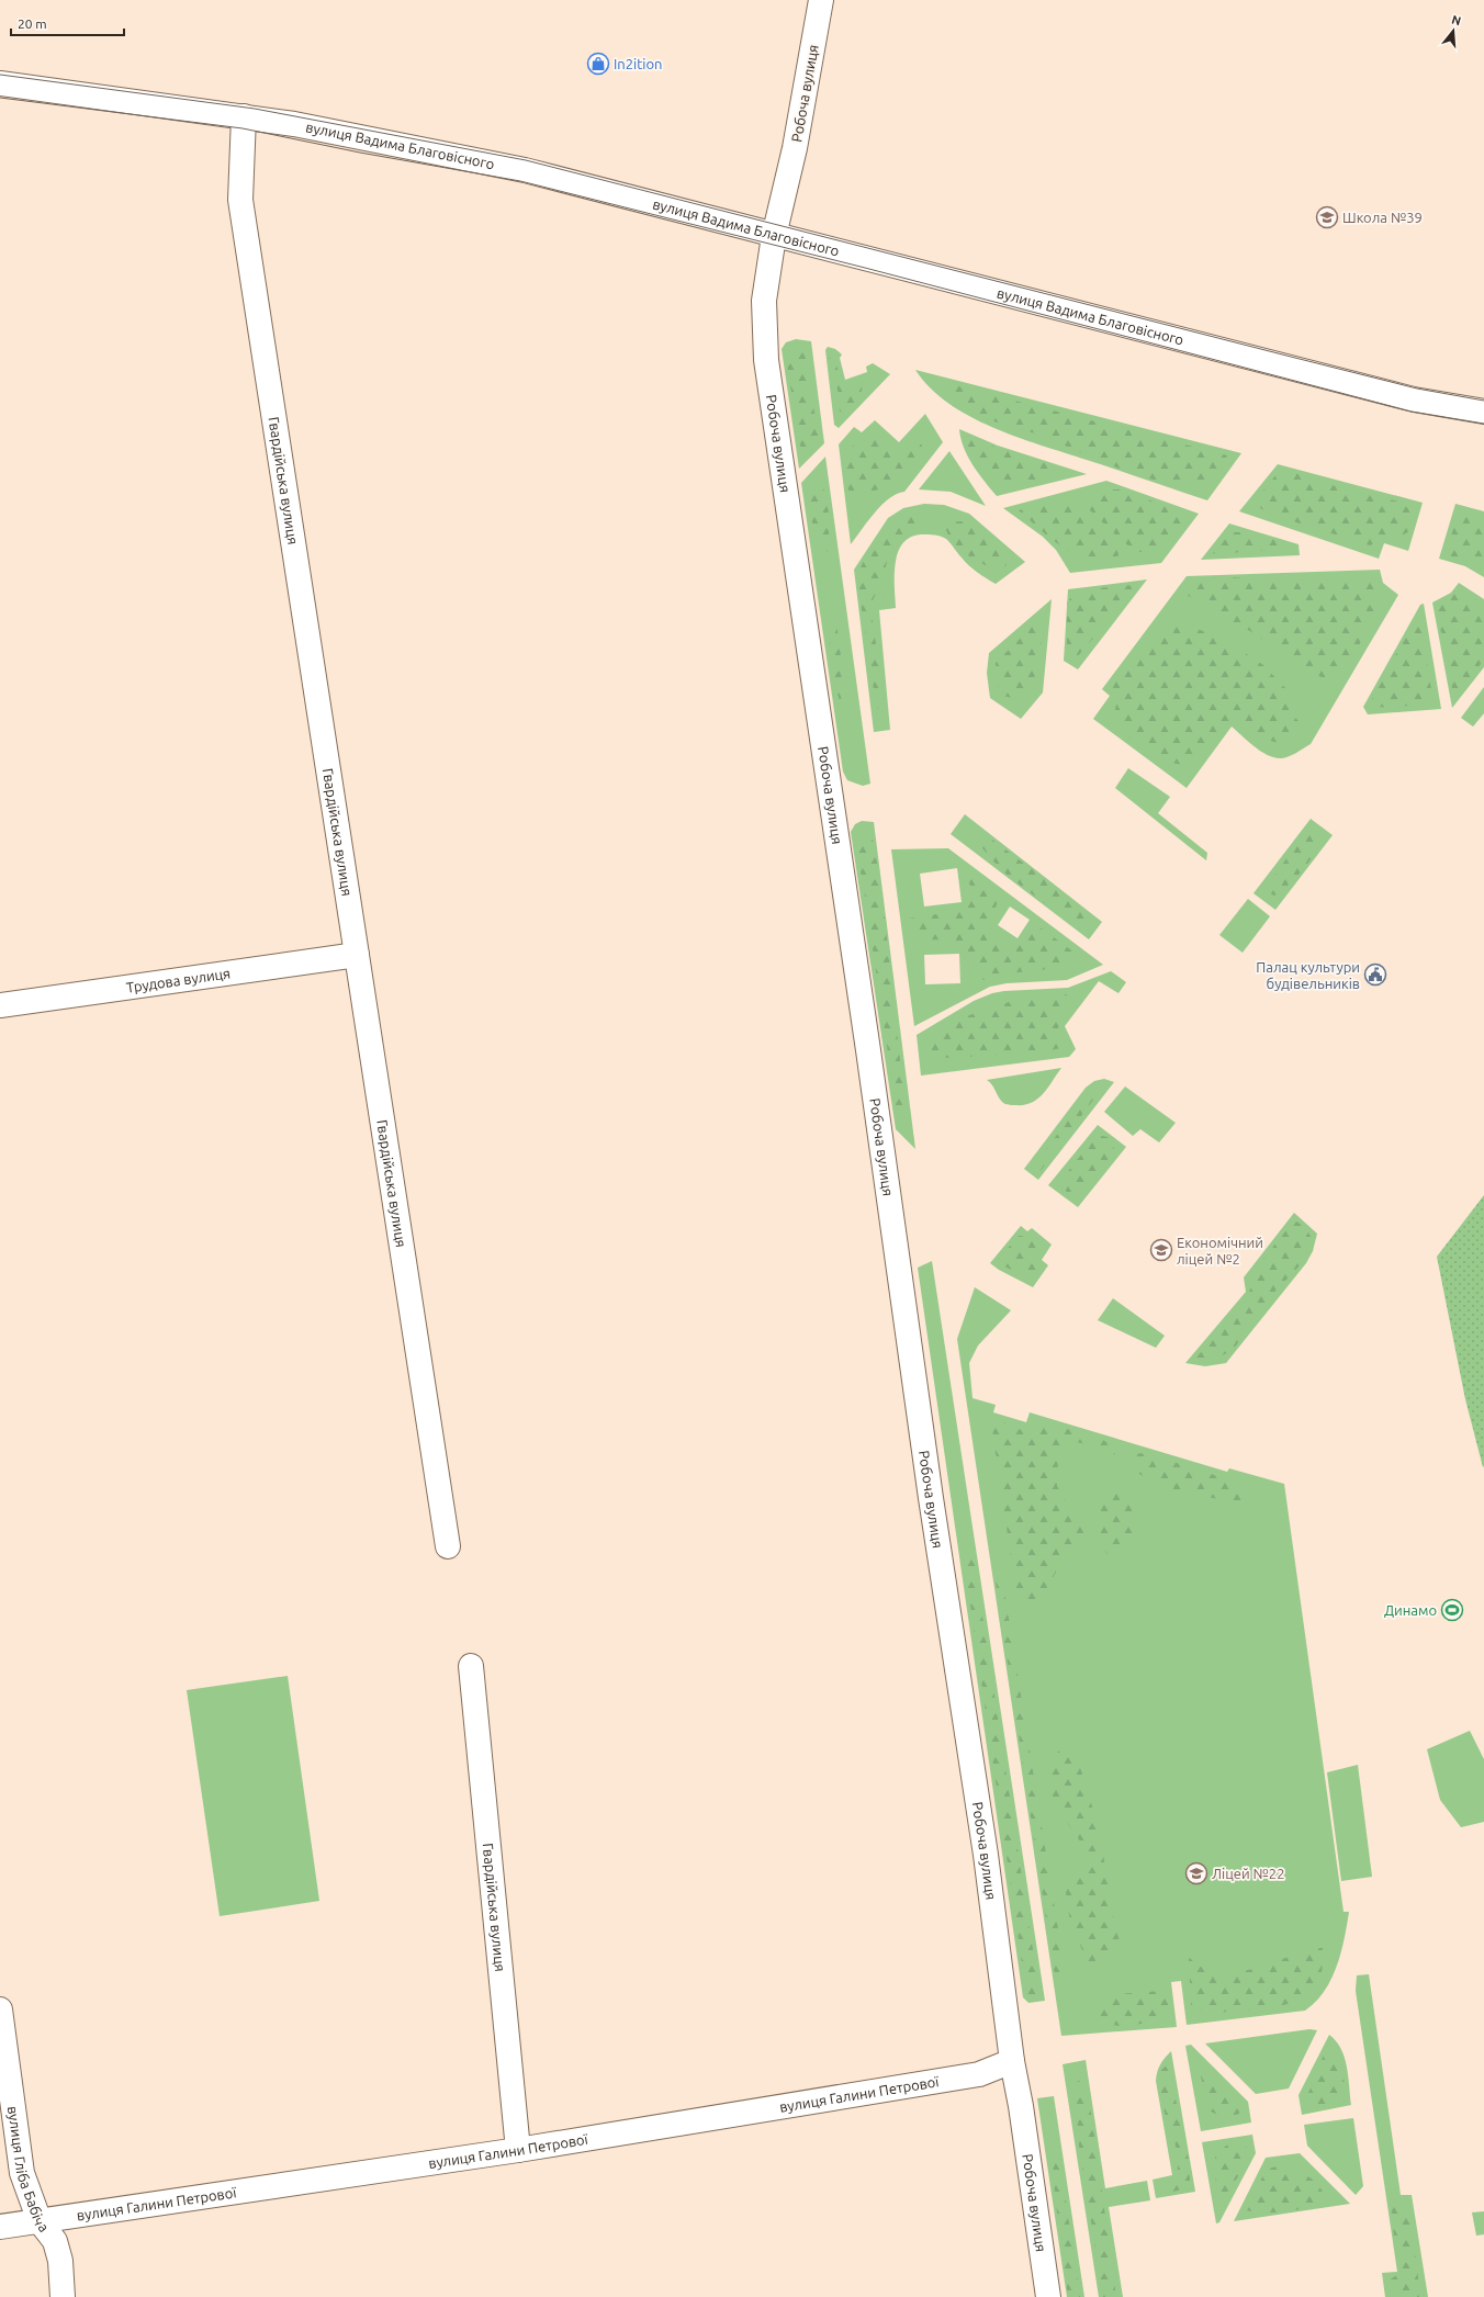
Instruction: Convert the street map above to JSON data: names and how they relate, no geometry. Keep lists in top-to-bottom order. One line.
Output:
{"streets":{"street":["Робоча вулиця","вулиця Вадима Благовісного","Гвардійська вулиця","Трудова вулиця","вулиця Галини Петрової","вулиця Гліба Бабіча"]},"crossings":[["Робоча вулиця","вулиця Вадима Благовісного"],["Робоча вулиця","вулиця Галини Петрової"],["вулиця Вадима Благовісного","Гвардійська вулиця"],["Гвардійська вулиця","Трудова вулиця"],["Гвардійська вулиця","вулиця Галини Петрової"],["вулиця Галини Петрової","вулиця Гліба Бабіча"]],"places":{"shop":["In2ition"],"school or university":["Школа №39","Економічний ліцей №2","Ліцей №22"],"public building":["Палац культури будівельників"],"sports":["Динамо"]},"scale_bar":"20 m","north":"top"}
